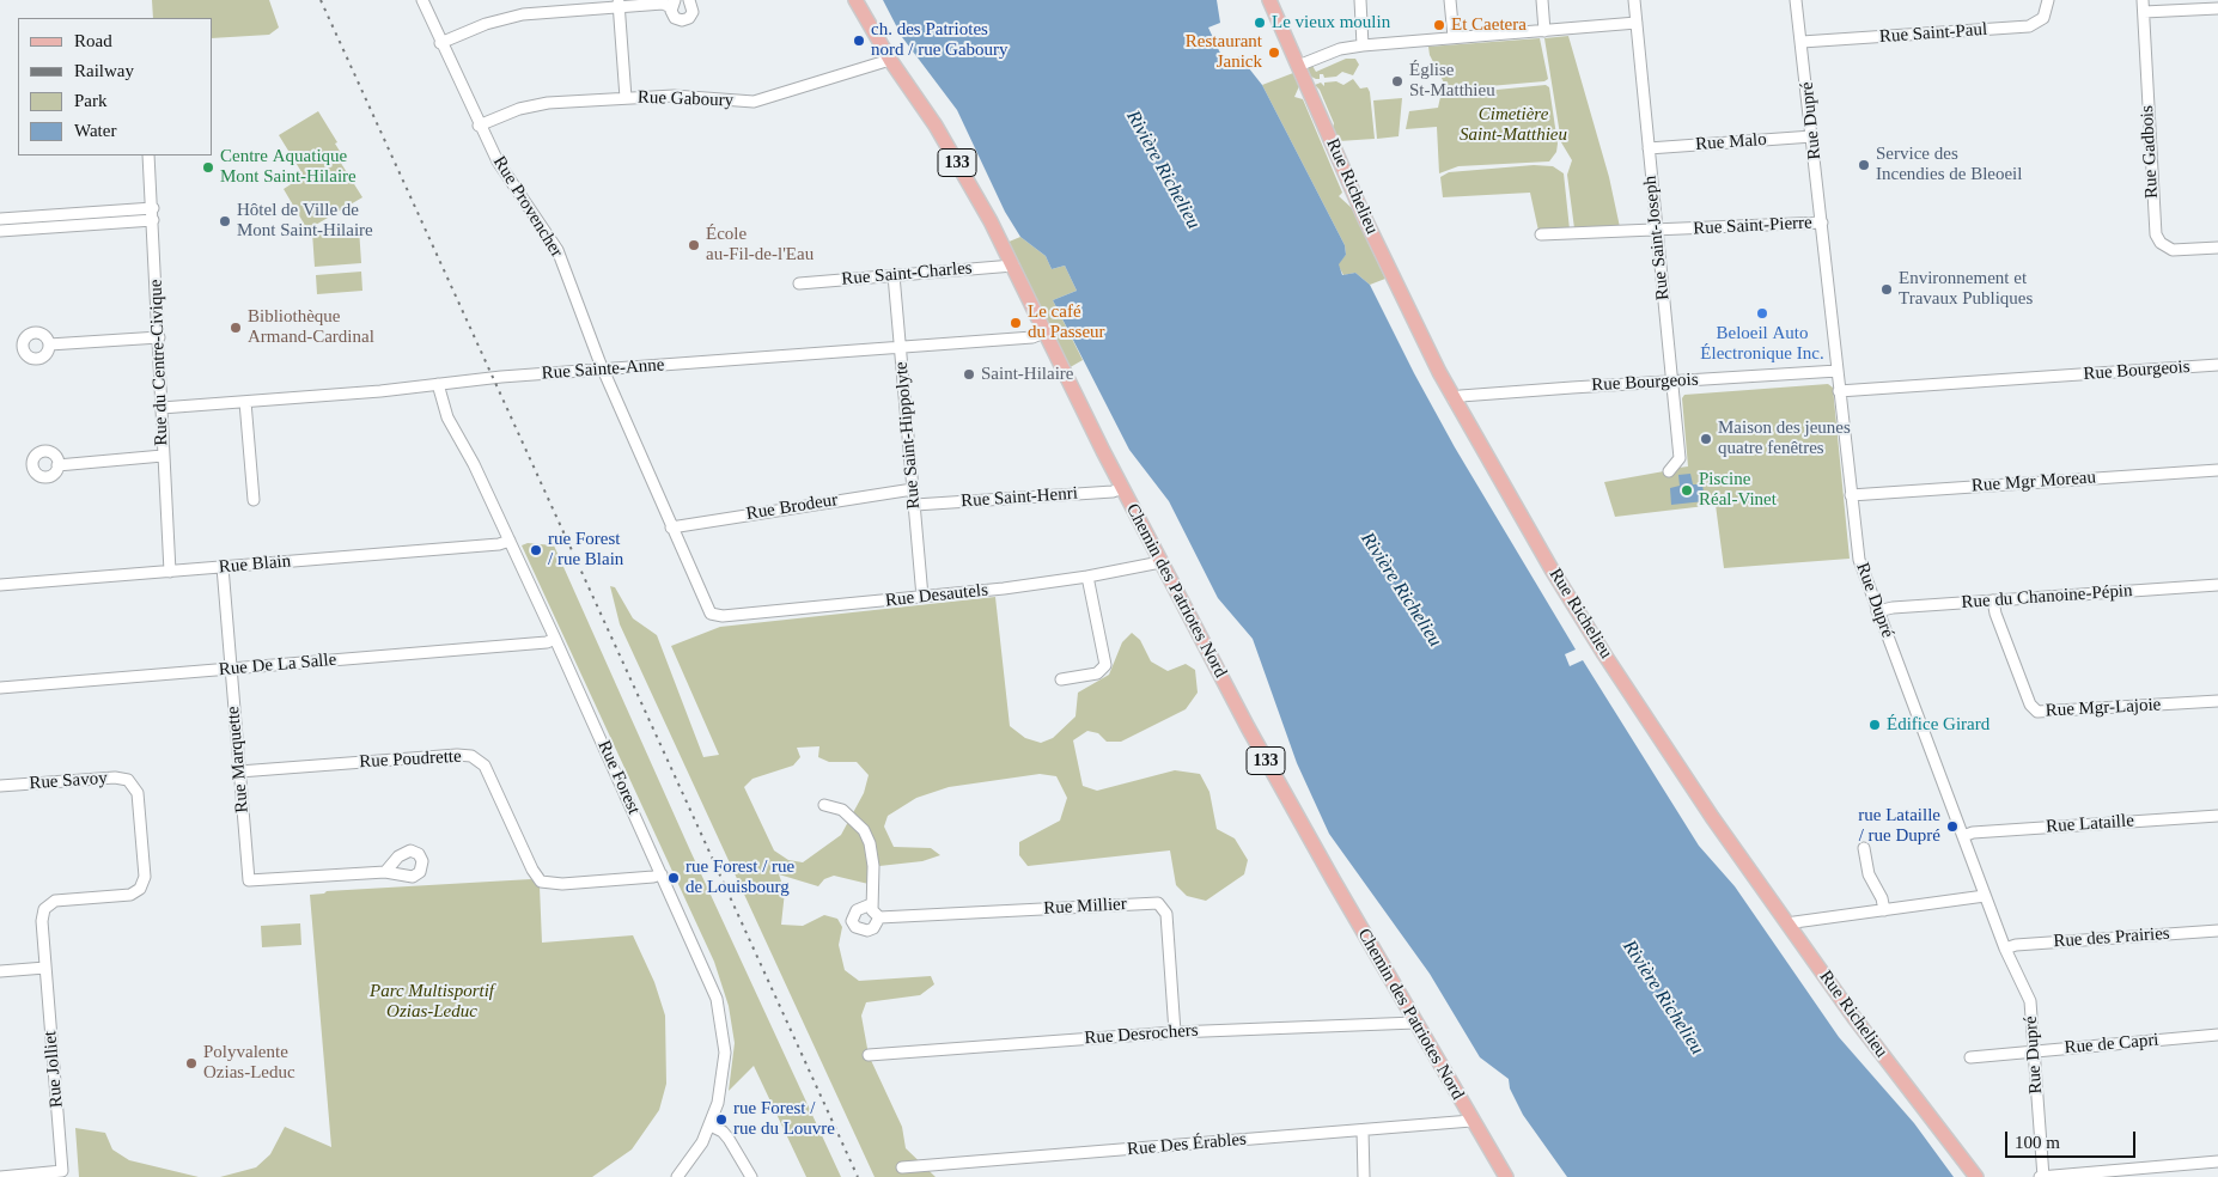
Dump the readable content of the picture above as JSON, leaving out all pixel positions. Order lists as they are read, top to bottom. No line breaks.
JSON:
{"streets":{"main road":["133","Rue Richelieu","Chemin des Patriotes Nord"],"street":["Rue Saint-Paul","Rue Gaboury","Rue Dupré","Rue Malo","Rue Gadbois","Rue Provencher","Rue Saint-Pierre","Rue Saint-Joseph","Rue Saint-Charles","Rue du Centre-Civique","Rue Sainte-Anne","Rue Bourgeois","Rue Saint-Hippolyte","Rue Mgr Moreau","Rue Saint-Henri","Rue Brodeur","Rue Blain","Rue Desautels","Rue du Chanoine-Pépin","Rue De La Salle","Rue Mgr-Lajoie","Rue Marquette","Rue Poudrette","Rue Forest","Rue Savoy","Rue Lataille","Rue Millier","Rue des Prairies","Rue Desrochers","Rue de Capri","Rue Jolliet","Rue Des Érables"]},"crossings":[["Rue Saint-Paul","Rue Dupré"],["Rue Gaboury","Rue Provencher"],["Rue Gaboury","Chemin des Patriotes Nord"],["Rue Dupré","Rue Malo"],["Rue Dupré","Rue Saint-Pierre"],["Rue Dupré","Rue Bourgeois"],["Rue Dupré","Rue Mgr Moreau"],["Rue Dupré","Rue du Chanoine-Pépin"],["Rue Dupré","Rue Lataille"],["Rue Dupré","Rue des Prairies"],["Rue Dupré","Rue de Capri"],["Rue Malo","Rue Saint-Joseph"],["Rue Richelieu","Rue Bourgeois"],["Rue Provencher","Rue Sainte-Anne"],["Rue Provencher","Rue Brodeur"],["Rue Provencher","Rue Desautels"],["Rue Saint-Pierre","Rue Saint-Joseph"],["Rue Saint-Joseph","Rue Bourgeois"],["Rue Saint-Charles","Rue Saint-Hippolyte"],["Rue Saint-Charles","Chemin des Patriotes Nord"],["Rue du Centre-Civique","Rue Sainte-Anne"],["Rue du Centre-Civique","Rue Blain"],["Rue Sainte-Anne","Rue Saint-Hippolyte"],["Rue Sainte-Anne","Chemin des Patriotes Nord"],["Rue Sainte-Anne","Rue Forest"],["Rue Saint-Hippolyte","Rue Saint-Henri"],["Rue Saint-Hippolyte","Rue Brodeur"],["Rue Saint-Hippolyte","Rue Desautels"],["Rue Saint-Henri","Chemin des Patriotes Nord"],["Rue Blain","Rue Marquette"],["Rue Blain","Rue Forest"],["Chemin des Patriotes Nord","Rue Desautels"],["Chemin des Patriotes Nord","Rue Desrochers"],["Chemin des Patriotes Nord","Rue Des Érables"],["Rue du Chanoine-Pépin","Rue Mgr-Lajoie"],["Rue De La Salle","Rue Marquette"],["Rue De La Salle","Rue Forest"],["Rue Marquette","Rue Poudrette"],["Rue Poudrette","Rue Forest"],["Rue Savoy","Rue Jolliet"],["Rue Millier","Rue Desrochers"]],"water":["Rivière Richelieu"],"parks":["Cimetière Saint-Matthieu","Parc Multisportif Ozias-Leduc"],"places":["Le vieux moulin","Et Caetera","ch. des Patriotes nord / rue Gaboury","Restaurant Janick","Église St-Matthieu","Service des Incendies de Bleoeil","Centre Aquatique Mont Saint-Hilaire","Hôtel de Ville de Mont Saint-Hilaire","École au-Fil-de-l'Eau","Environnement et Travaux Publiques","Beloeil Auto Électronique Inc.","Le café du Passeur","Bibliothèque Armand-Cardinal","Saint-Hilaire","Maison des jeunes quatre fenêtres","Piscine Réal-Vinet","rue Forest / rue Blain","Édifice Girard","rue Lataille / rue Dupré","rue Forest / rue de Louisbourg","Polyvalente Ozias-Leduc","rue Forest / rue du Louvre"],"legend":["Road","Railway","Park","Water"],"scale_bar":"100 m"}
